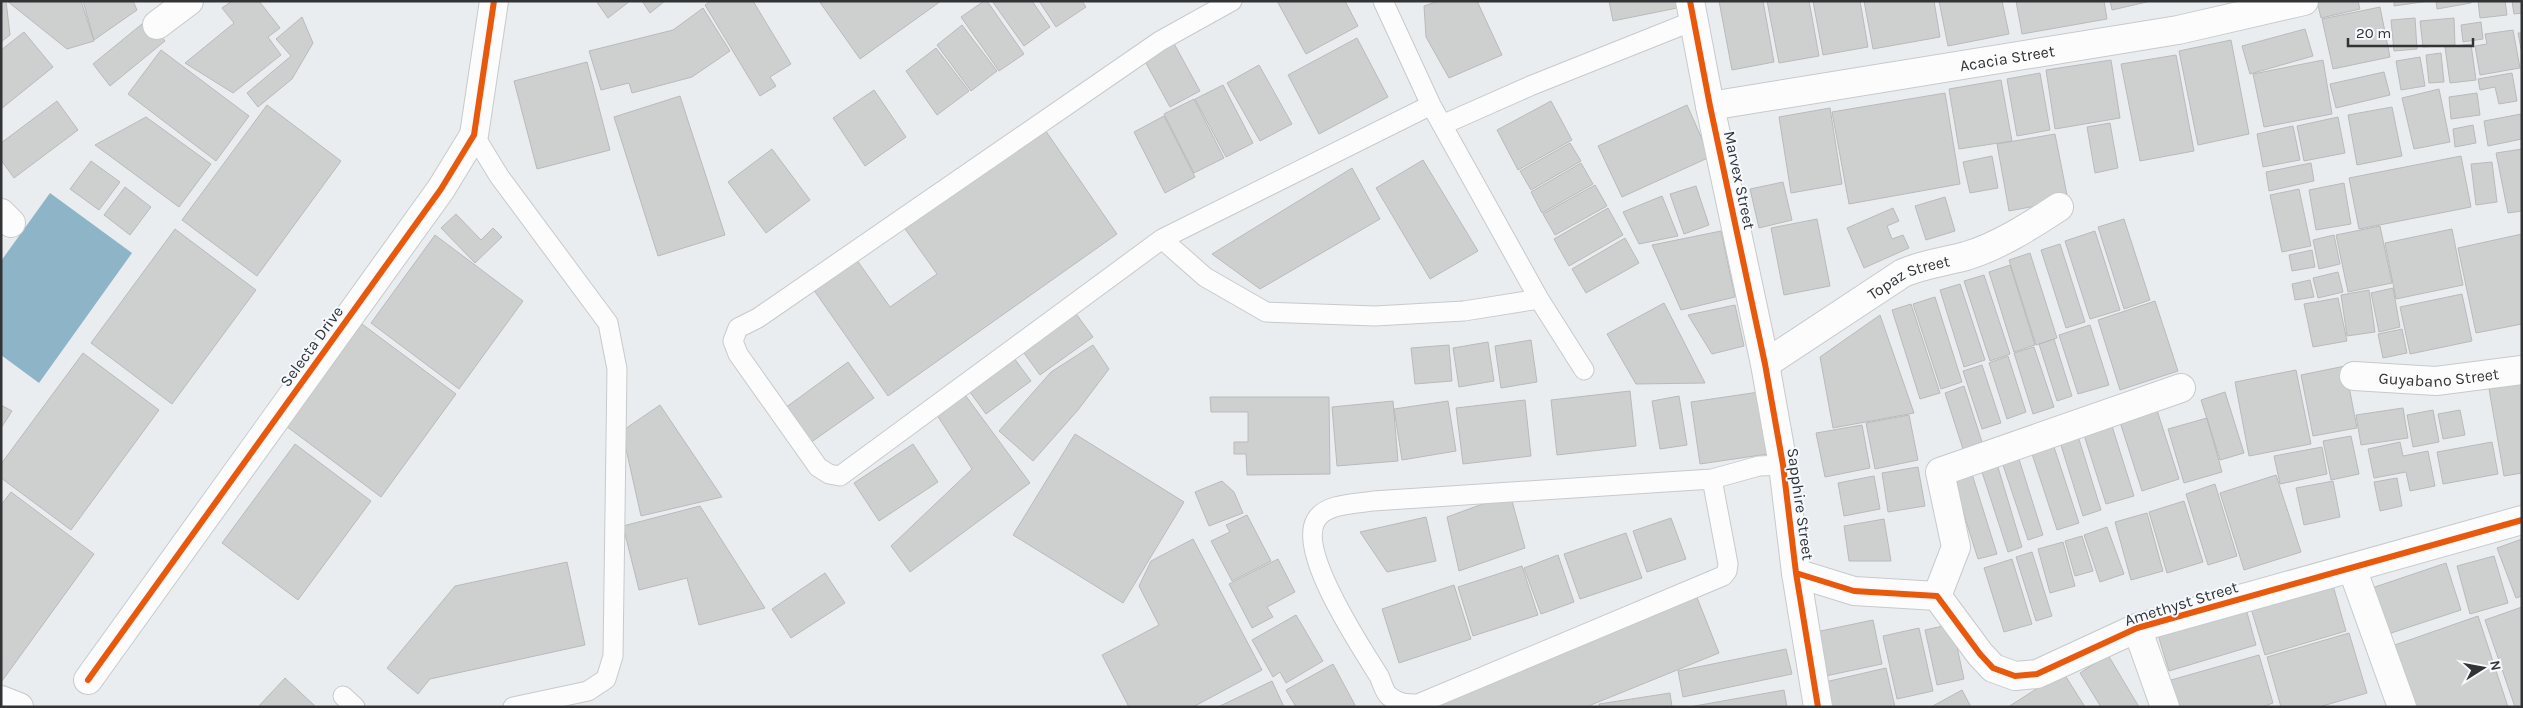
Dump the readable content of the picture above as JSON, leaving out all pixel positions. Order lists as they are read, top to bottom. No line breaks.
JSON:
{"streets":{"street":["Acacia Street","Marvex Street","Topaz Street","Selecta Drive","Guyabano Street","Sapphire Street","Amethyst Street"]},"crossings":[["Acacia Street","Marvex Street"],["Marvex Street","Topaz Street"],["Marvex Street","Sapphire Street"],["Topaz Street","Sapphire Street"]],"scale_bar":"20 m","north":"right"}
